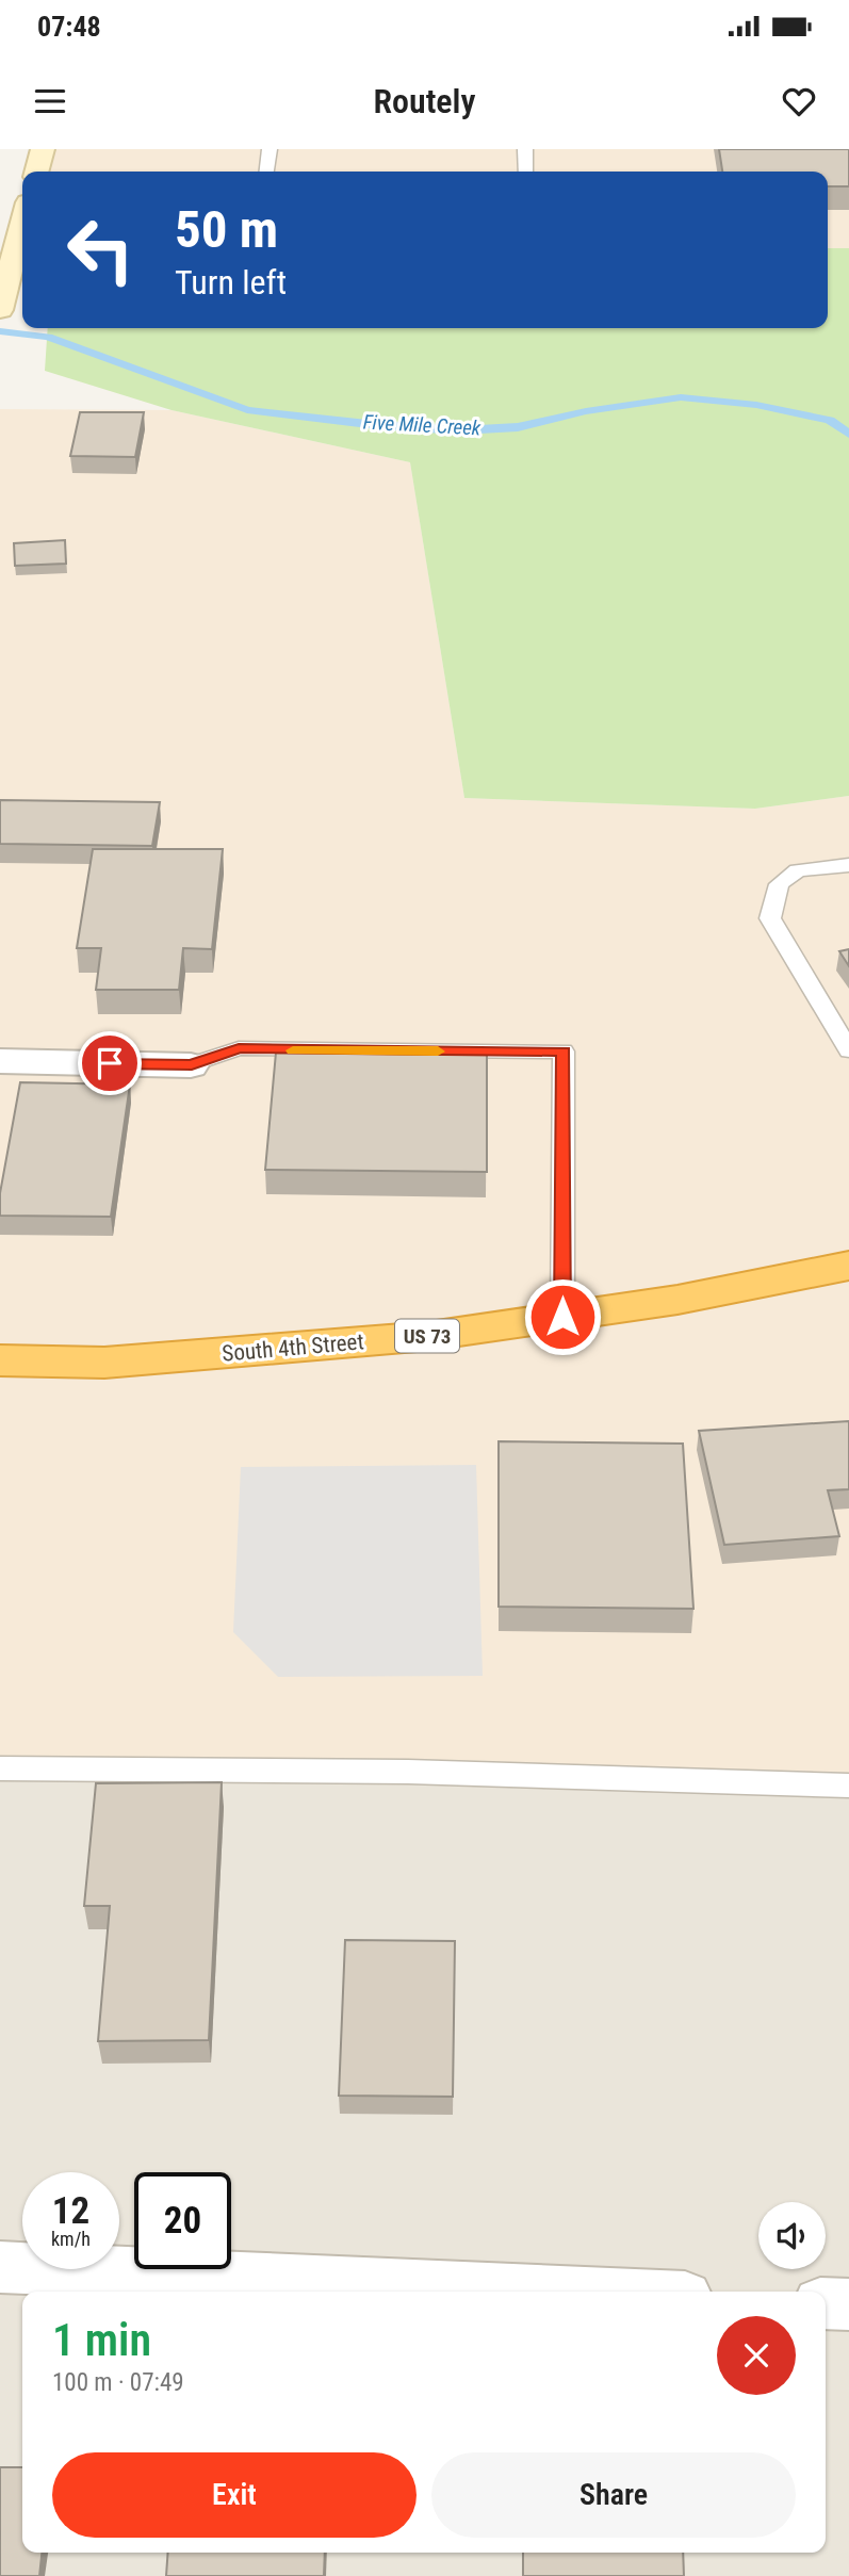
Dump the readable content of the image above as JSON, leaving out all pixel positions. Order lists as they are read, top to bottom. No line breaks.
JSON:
{"streets":{"highway":["US 73","South 4th Street"]},"water":["Five Mile Creek"],"page":{"status":"07:48","header":"Routely","turn":["50 m","Turn left"],"speed":"12 km/h","limit":"20","heading":["1 min","100 m · 07:49"],"buttons":["Exit","Share"]}}
